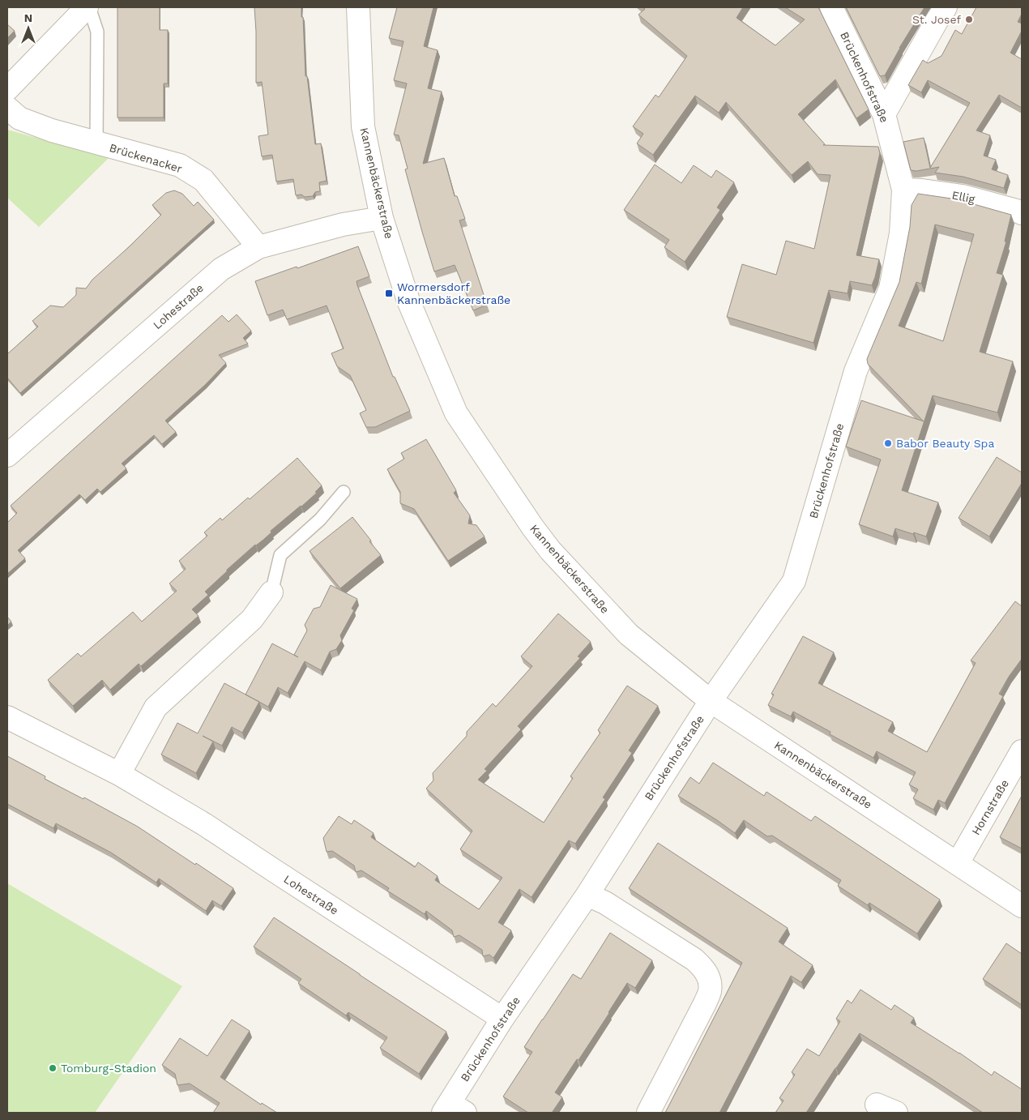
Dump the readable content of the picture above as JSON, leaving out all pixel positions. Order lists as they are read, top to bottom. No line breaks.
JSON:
{"streets":{"street":["Brückenhofstraße","Brückenacker","Kannenbäckerstraße","Ellig","Lohestraße","Hornstraße"]},"crossings":[["Brückenhofstraße","Kannenbäckerstraße"],["Brückenhofstraße","Ellig"],["Brückenhofstraße","Lohestraße"],["Brückenacker","Lohestraße"],["Kannenbäckerstraße","Lohestraße"],["Kannenbäckerstraße","Hornstraße"]],"places":{"other":["St. Josef","Babor Beauty Spa","Tomburg-Stadion"],"transit":["Wormersdorf Kannenbäckerstraße"]},"north":"top"}
